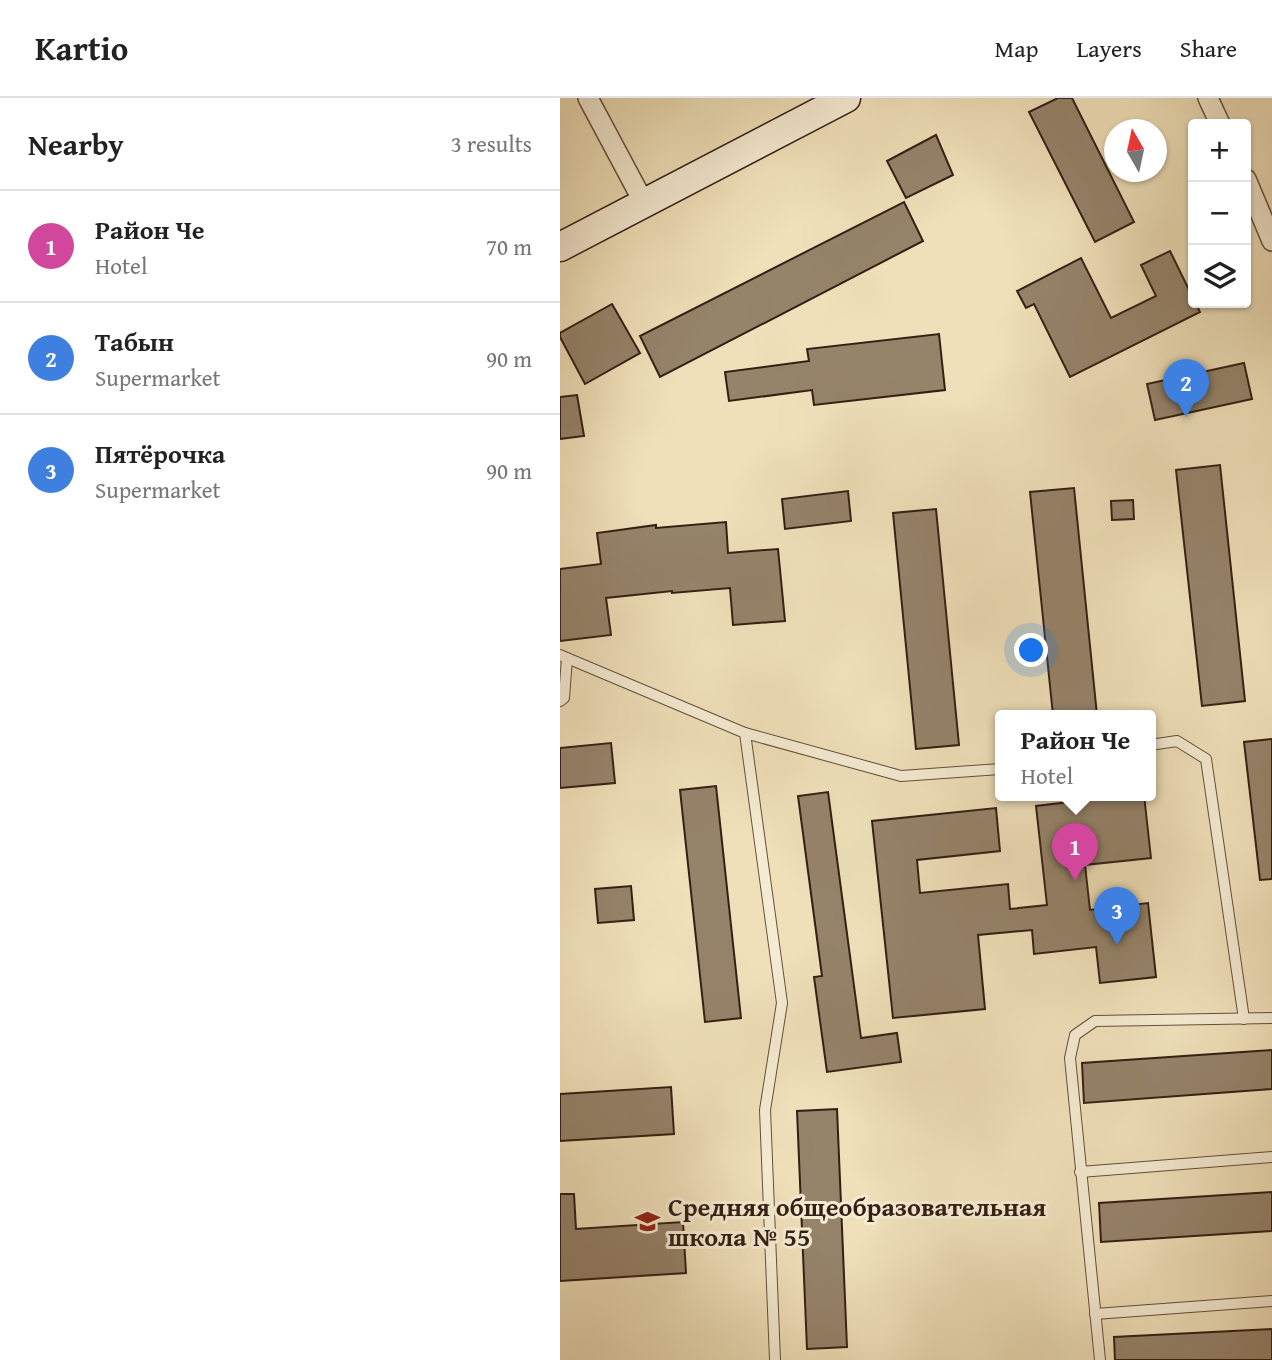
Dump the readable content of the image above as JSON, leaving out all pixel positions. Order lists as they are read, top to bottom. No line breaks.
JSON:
{"places":{"school or university":["Средняя общеобразовательная школа № 55"]},"north":"top","page":{"header":"Kartio","nav":["Map","Layers","Share"],"heading":["Nearby","3 results"],"map_buttons":["+","−"],"list":[{"mark":"1","name":"Район Че","note":"Hotel","value":"70 m"},{"mark":"2","name":"Табын","note":"Supermarket","value":"90 m"},{"mark":"3","name":"Пятёрочка","note":"Supermarket","value":"90 m"}],"pins":["2","1","3"],"popup":["Район Че","Hotel"]}}
